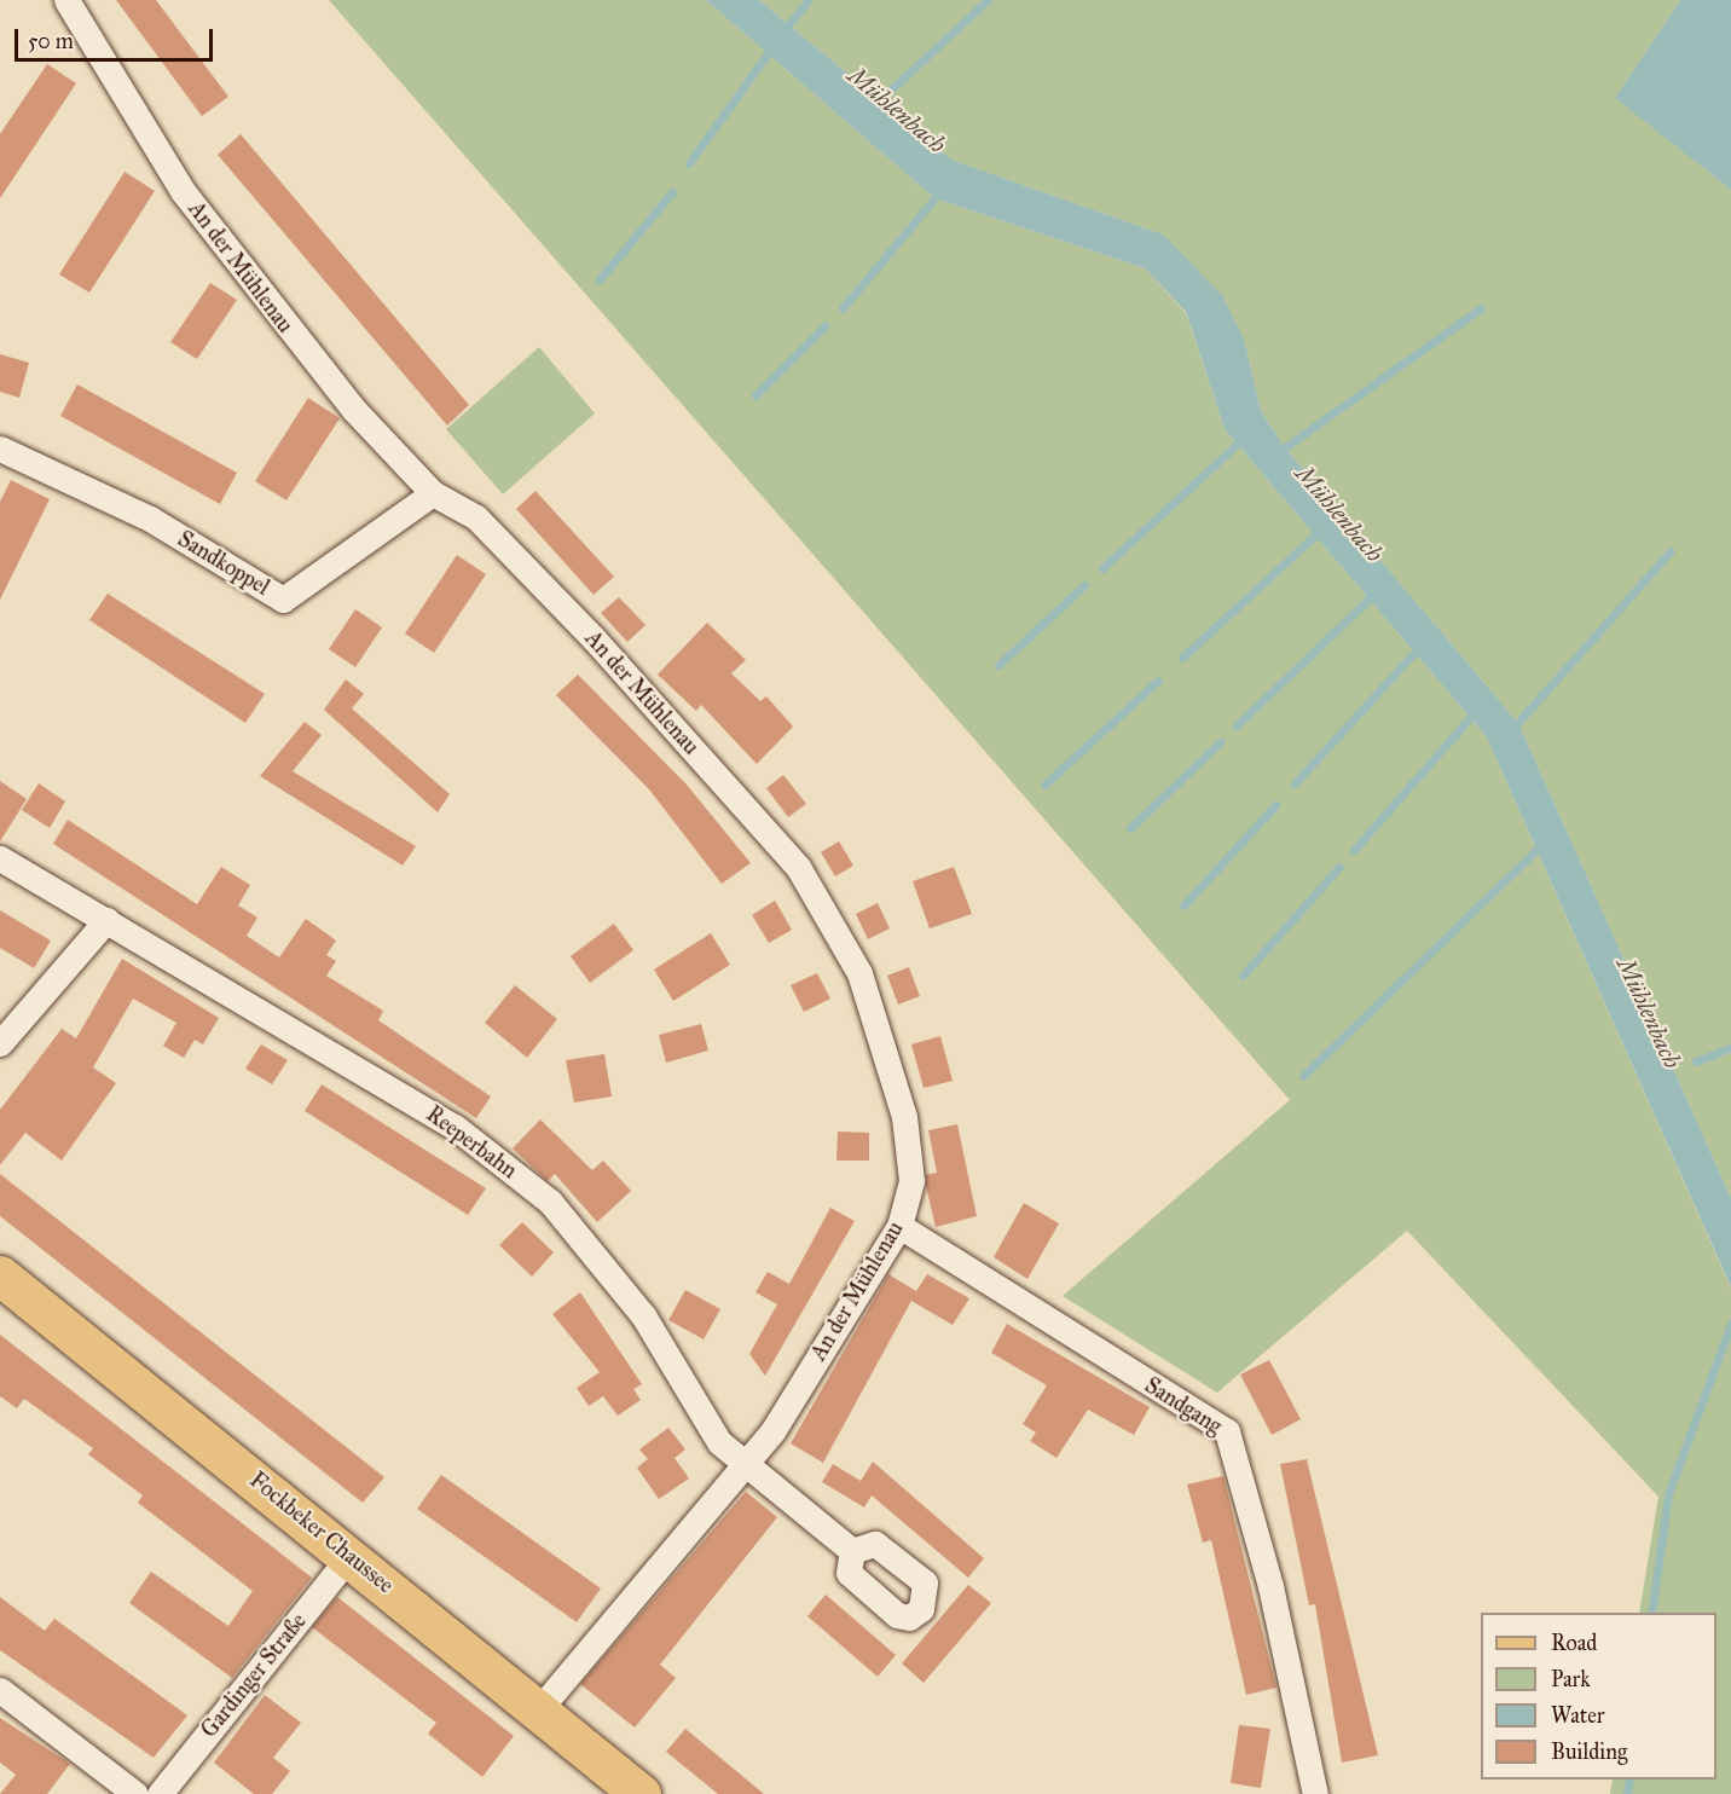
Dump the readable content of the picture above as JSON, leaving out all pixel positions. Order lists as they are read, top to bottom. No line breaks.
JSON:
{"streets":{"main road":["Fockbeker Chaussee"],"street":["An der Mühlenau","Sandkoppel","Reeperbahn","Sandgang","Gardinger Straße"]},"crossings":[["An der Mühlenau","Sandkoppel"],["An der Mühlenau","Reeperbahn"],["An der Mühlenau","Sandgang"],["An der Mühlenau","Fockbeker Chaussee"],["Fockbeker Chaussee","Gardinger Straße"]],"water":["Mühlenbach"],"legend":["Road","Park","Water","Building"],"scale_bar":"50 m"}
